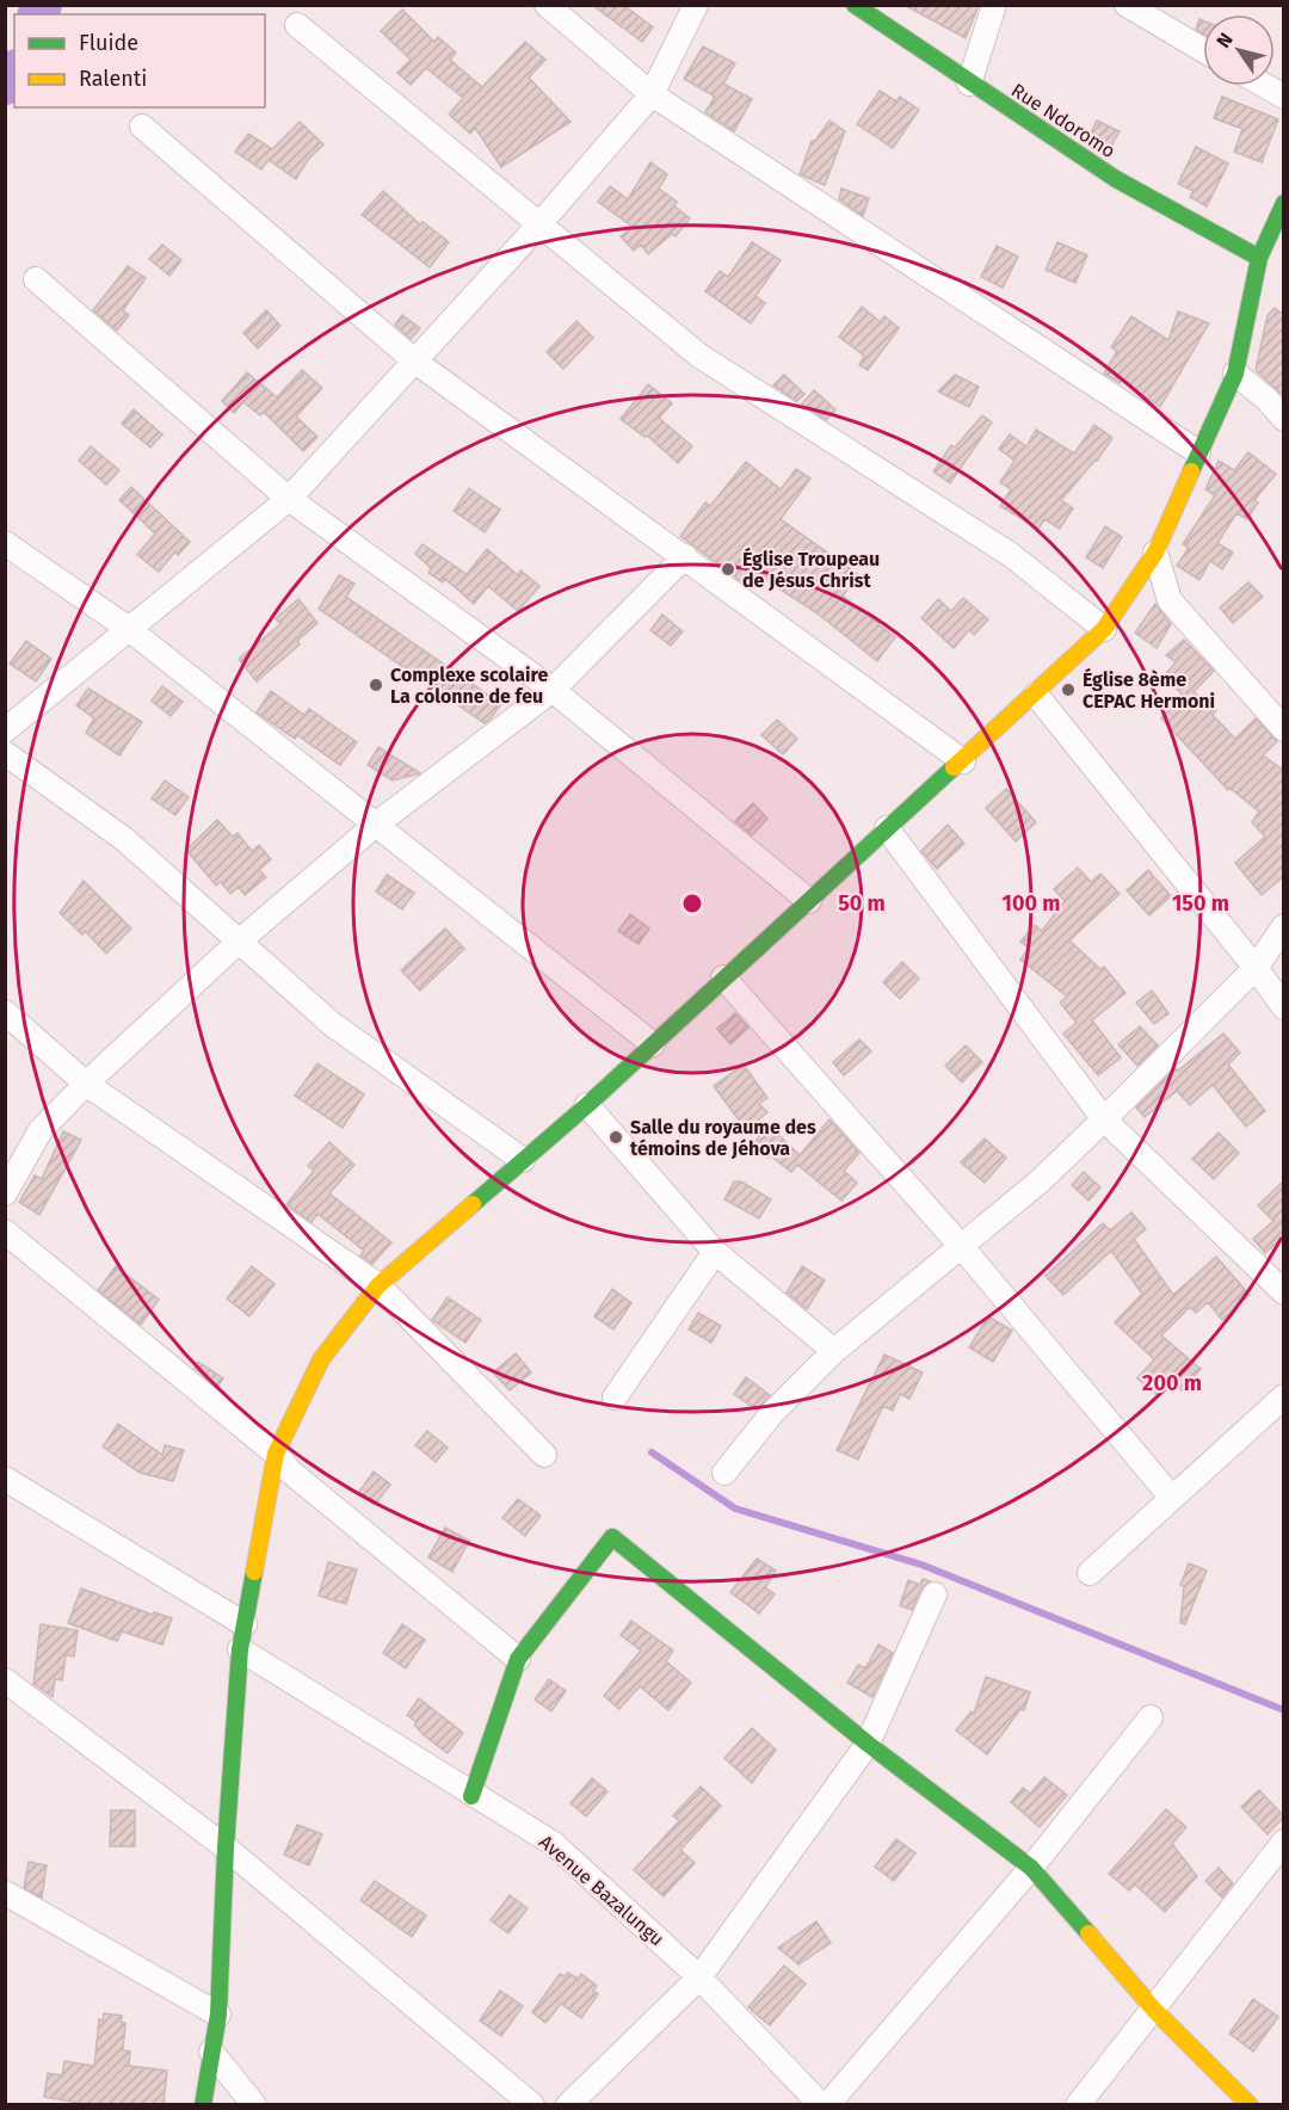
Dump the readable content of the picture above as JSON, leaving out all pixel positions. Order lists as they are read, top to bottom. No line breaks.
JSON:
{"streets":{"street":["Rue Ndoromo","Avenue Bazalungu"]},"places":["Église Troupeau de Jésus Christ","Complexe scolaire La colonne de feu","Église 8ème CEPAC Hermoni","Salle du royaume des témoins de Jéhova"],"legend":["Fluide","Ralenti"],"north":"top left","rings":["50 m","100 m","150 m","200 m"]}
